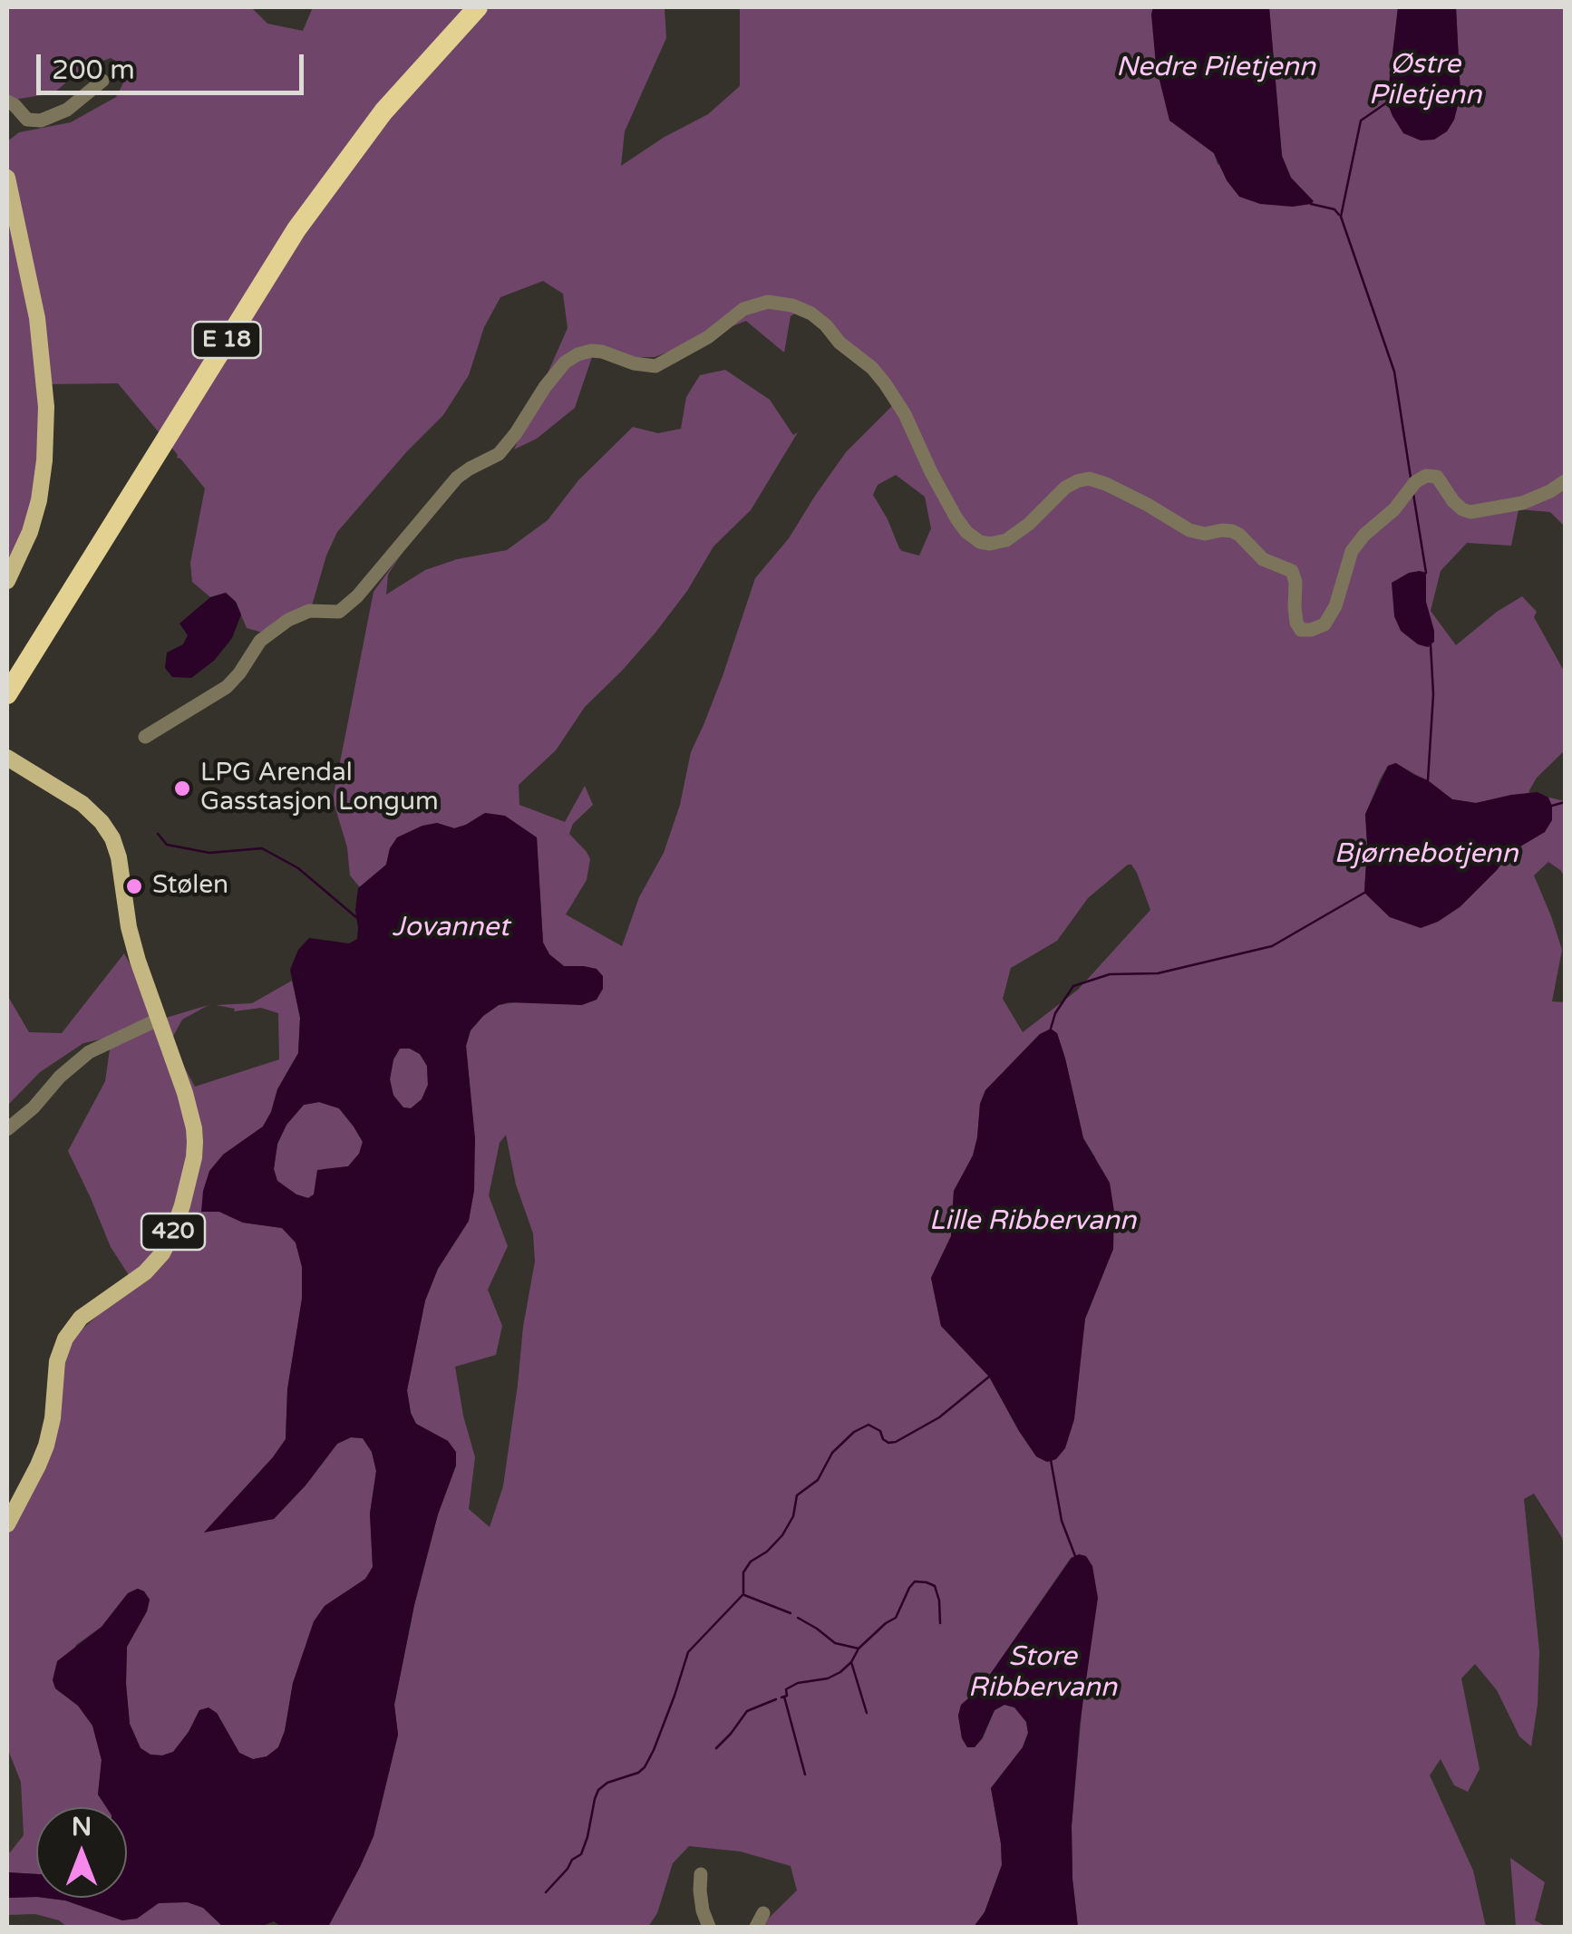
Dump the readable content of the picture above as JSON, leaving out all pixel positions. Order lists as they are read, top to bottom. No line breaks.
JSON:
{"streets":{"highway":["E 18"],"main road":["420"]},"water":["Østre Piletjenn","Nedre Piletjenn","Bjørnebotjenn","Jovannet","Lille Ribbervann","Store Ribbervann"],"places":["LPG Arendal Gasstasjon Longum","Stølen"],"scale_bar":"200 m","north":"top"}
